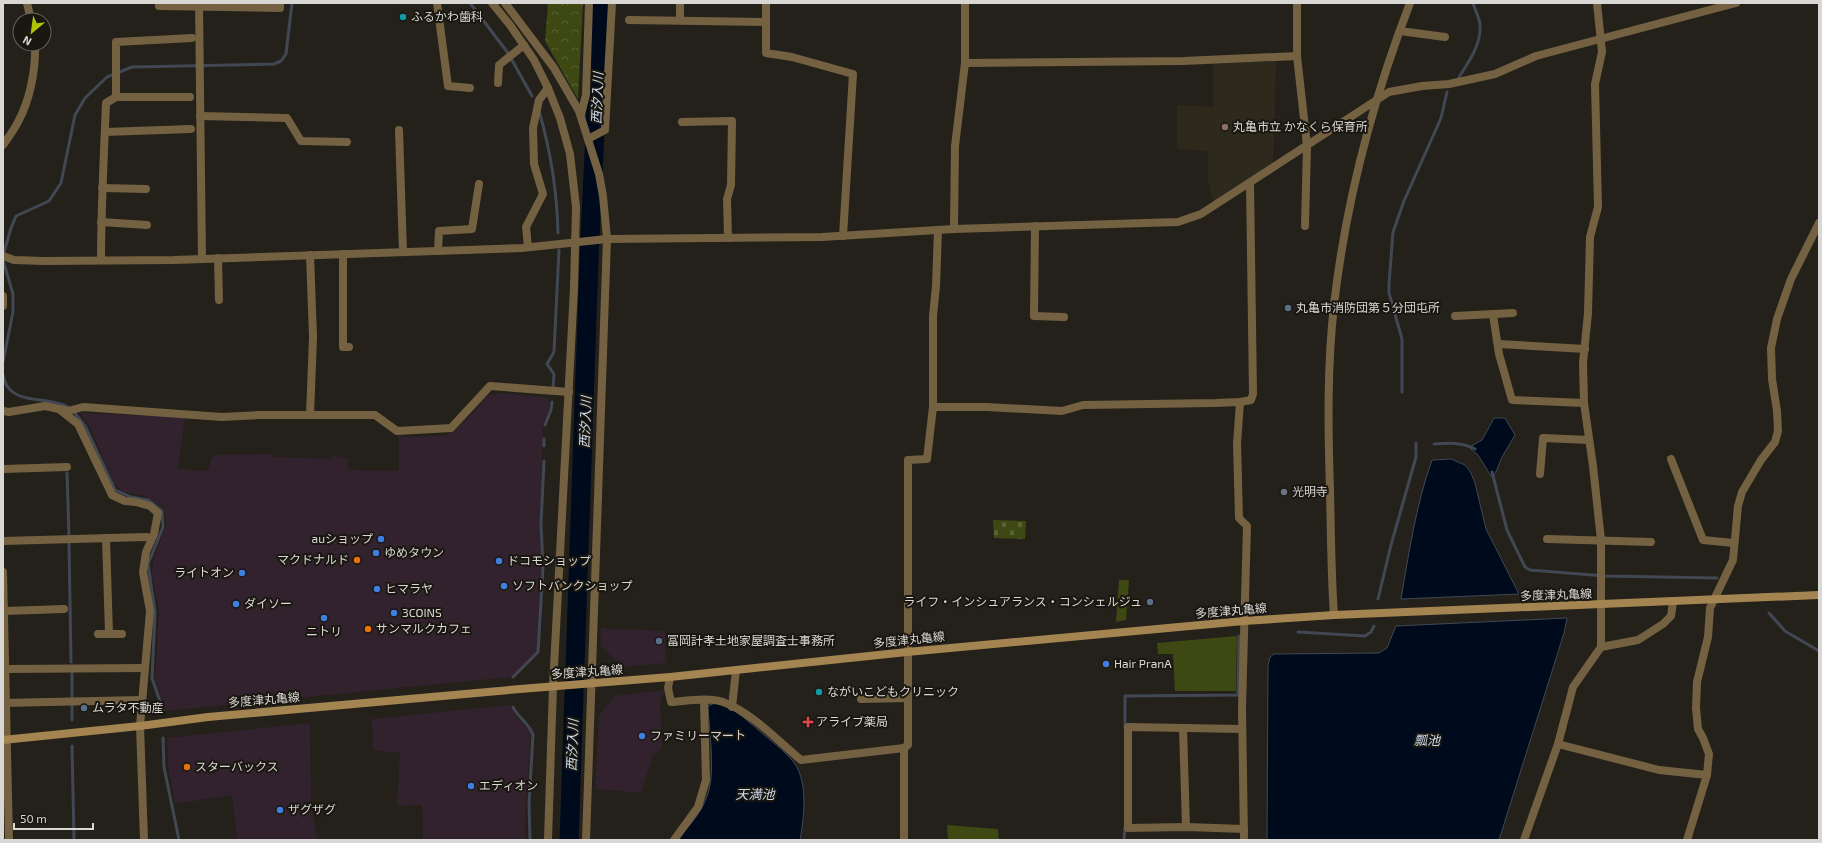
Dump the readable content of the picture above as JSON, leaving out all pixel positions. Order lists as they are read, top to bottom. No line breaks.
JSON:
{"streets":{"main road":["多度津丸亀線"]},"water":["西汐入川","瓢池","天満池"],"places":{"other":["ふるかわ歯科","丸亀市立 かなくら保育所","丸亀市消防団第５分団屯所","光明寺","auショップ","ゆめタウン","マクドナルド","ドコモショップ","ライトオン","ソフトバンクショップ","ヒマラヤ","ライフ・インシュアランス・コンシェルジュ","ダイソー","3COINS","ニトリ","サンマルクカフェ","冨岡計孝土地家屋調査士事務所","Hair PranA","ながいこどもクリニック","ムラタ不動産","ファミリーマート","スターバックス","エディオン","ザグザグ"],"health":["アライブ薬局"]},"scale_bar":"50 m","north":"bottom left"}
